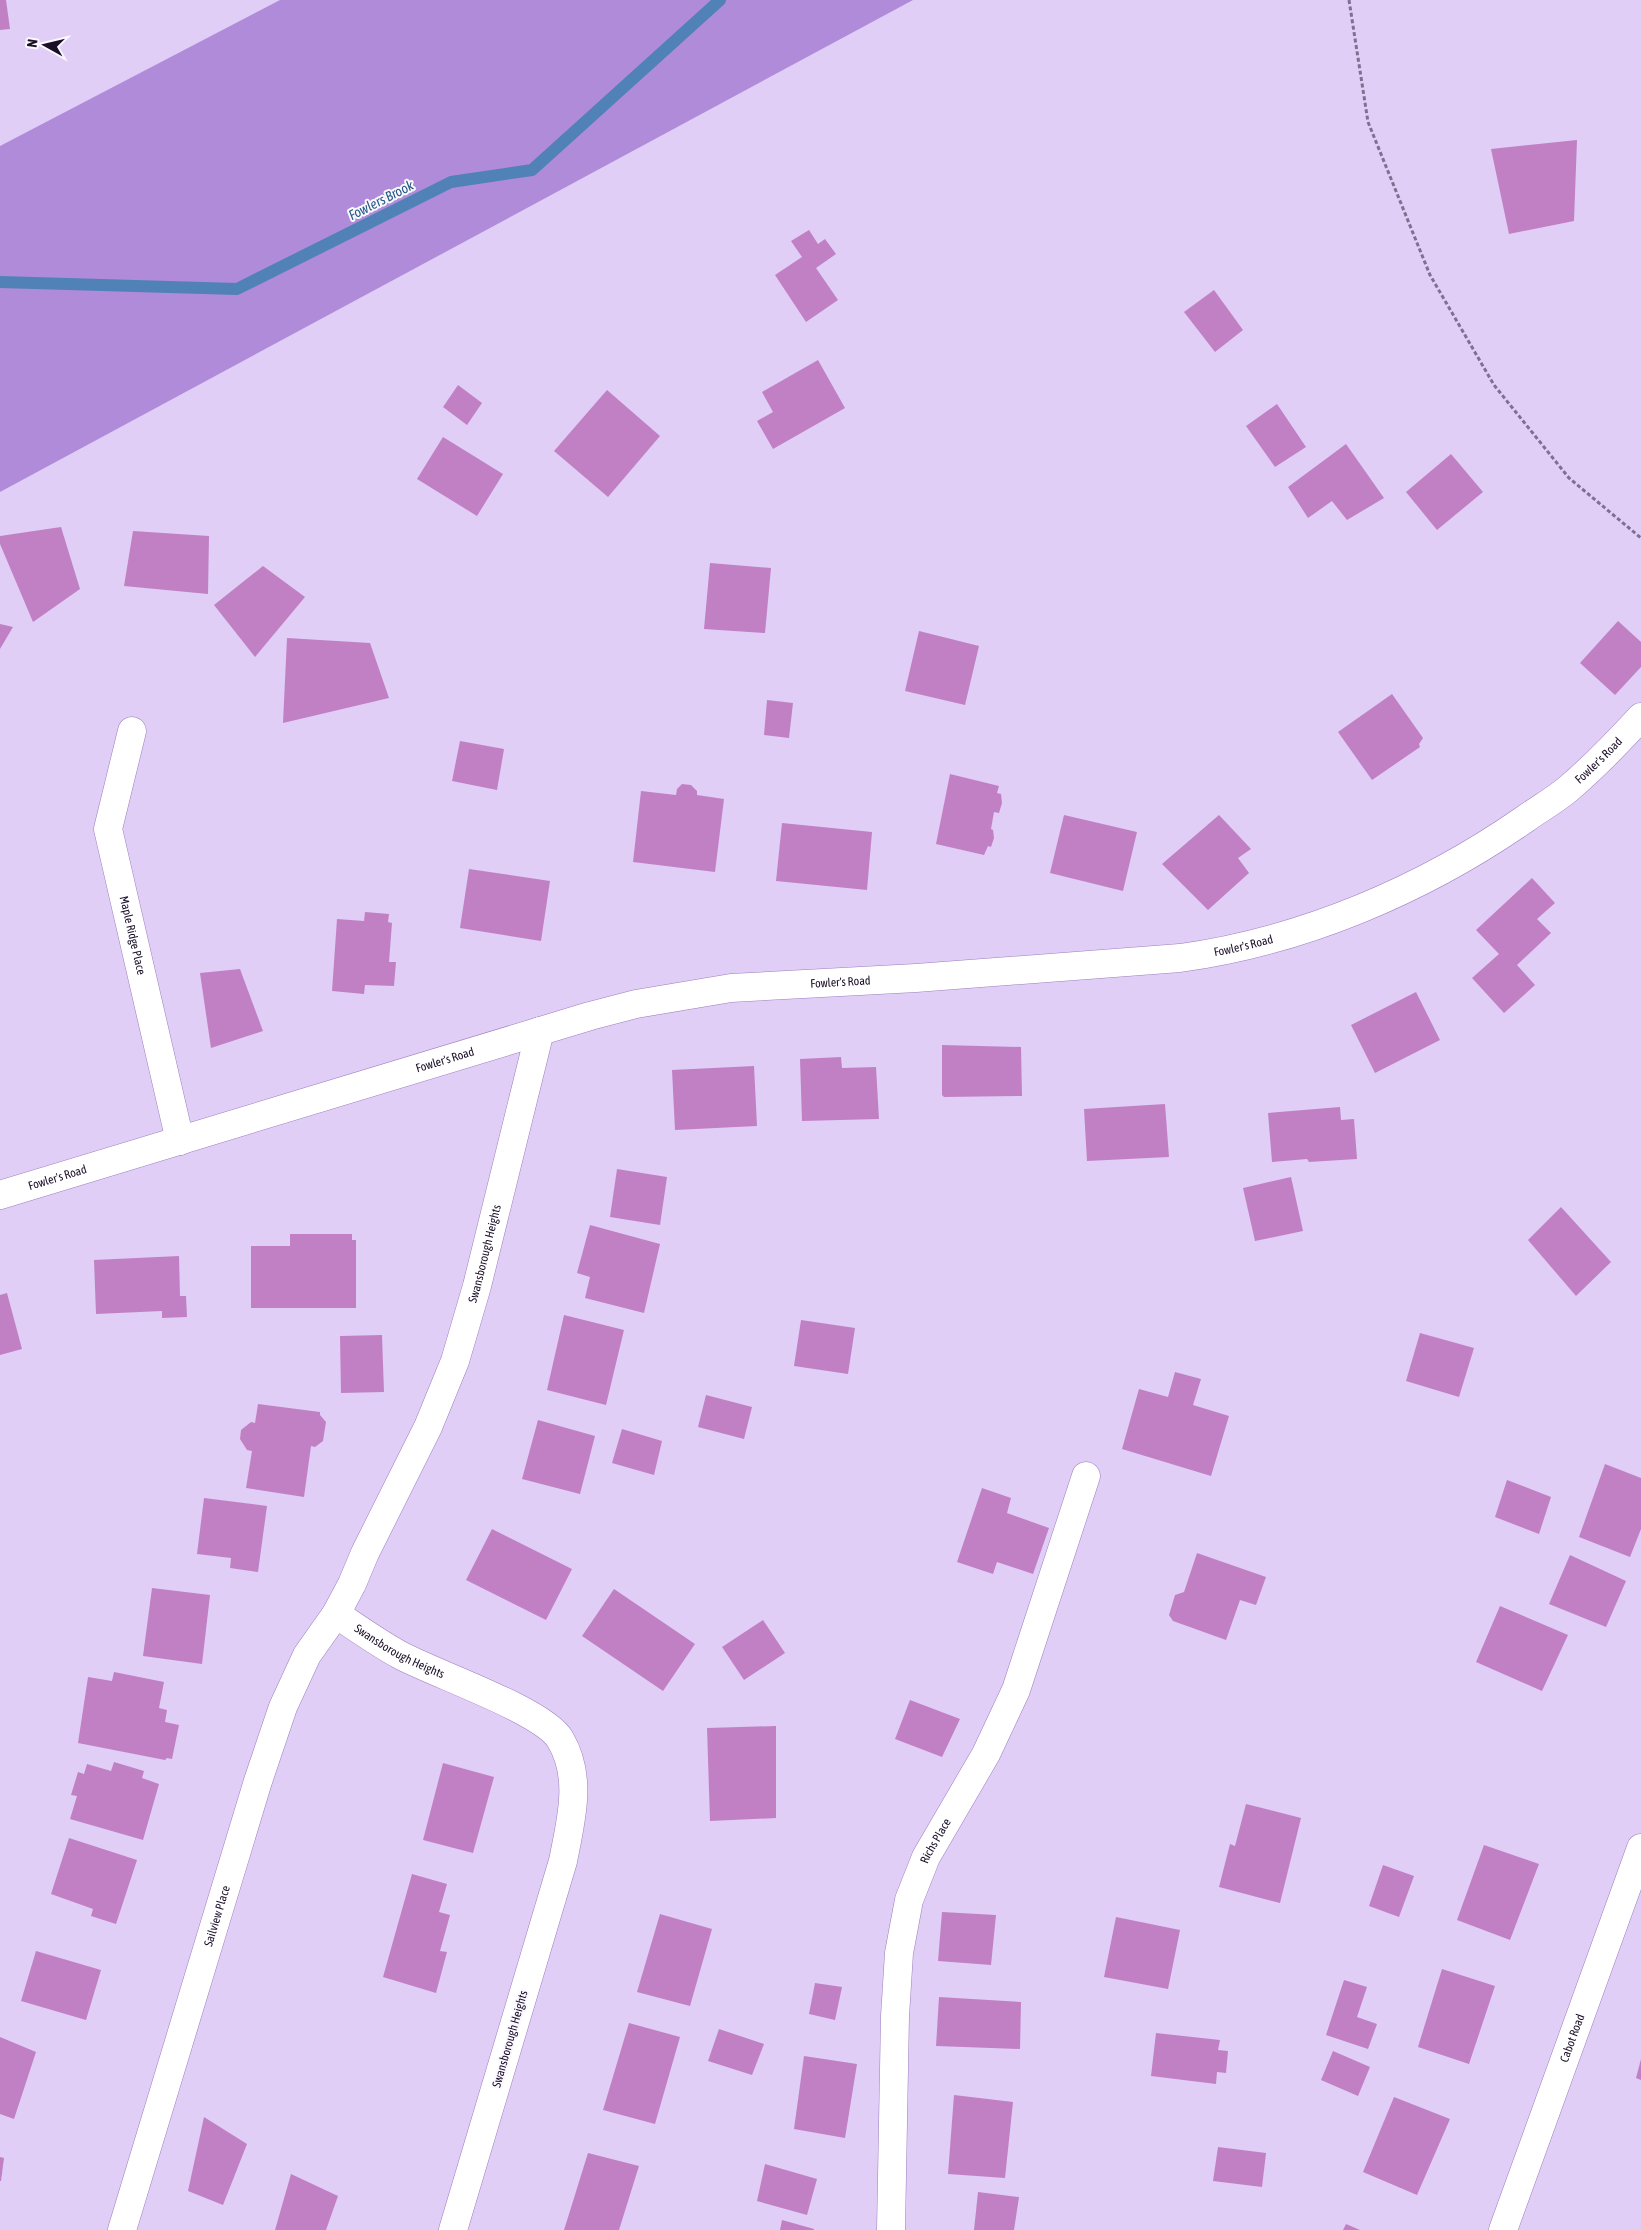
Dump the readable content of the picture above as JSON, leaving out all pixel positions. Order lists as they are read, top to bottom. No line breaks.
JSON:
{"streets":{"street":["Fowler's Road","Maple Ridge Place","Swansborough Heights","Richs Place","Sailview Place","Cabot Road"]},"crossings":[["Fowler's Road","Maple Ridge Place"],["Fowler's Road","Swansborough Heights"],["Swansborough Heights","Sailview Place"]],"water":["Fowlers Brook"],"north":"left"}
